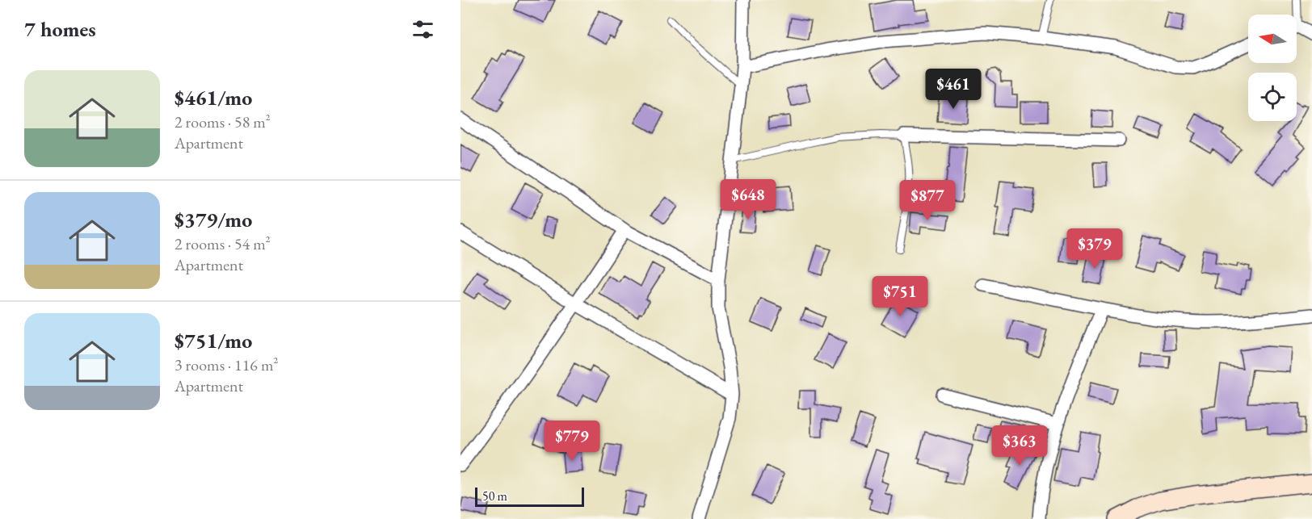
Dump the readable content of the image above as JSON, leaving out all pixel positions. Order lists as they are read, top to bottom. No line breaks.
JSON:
{"scale_bar":"50 m","north":"left","page":{"heading":"7 homes","list":[{"name":"$461/mo","note":"2 rooms · 58 m² · Apartment"},{"name":"$379/mo","note":"2 rooms · 54 m² · Apartment"},{"name":"$751/mo","note":"3 rooms · 116 m² · Apartment"}],"price":["$461","$648","$877","$379","$751","$779","$363"],"scale":"50 m"}}
